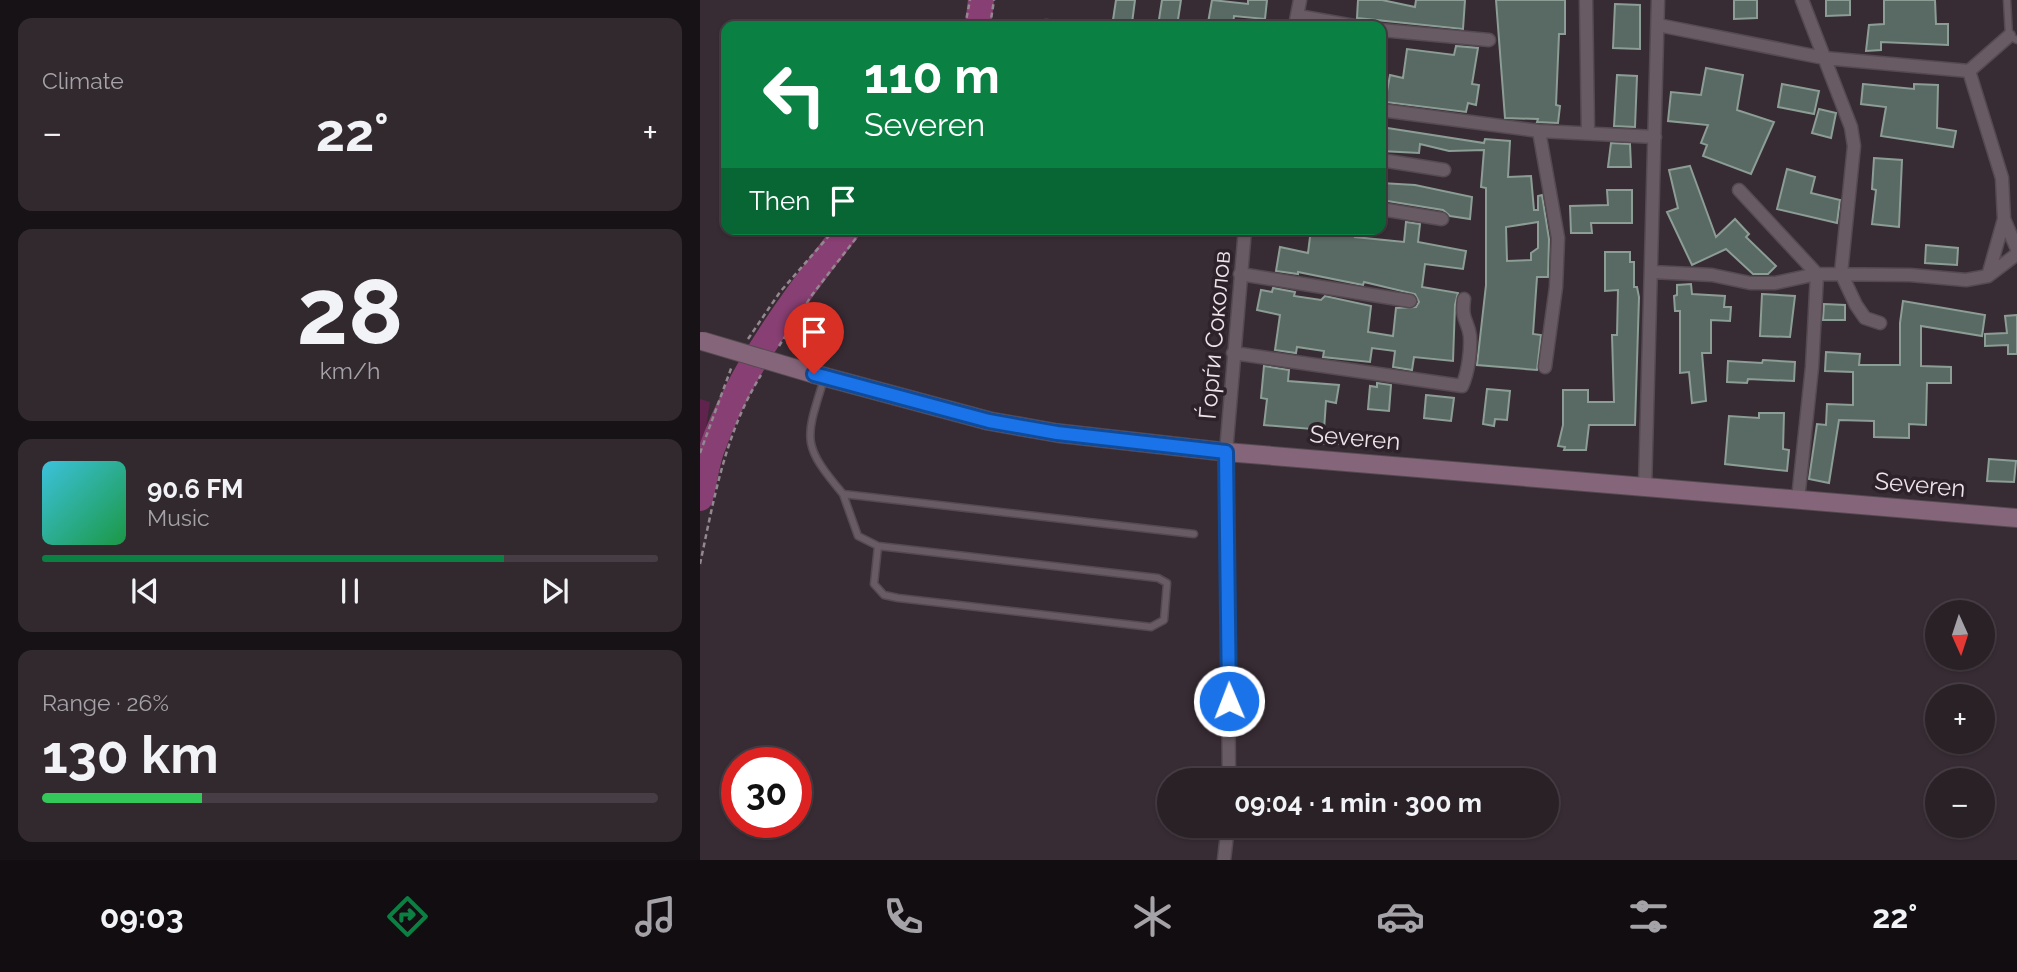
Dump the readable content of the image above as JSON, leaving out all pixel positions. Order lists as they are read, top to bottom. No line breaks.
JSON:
{"streets":{"main road":["Severen"],"street":["Ѓорѓи Соколов"]},"crossings":[["Ѓорѓи Соколов","Severen"]],"north":"bottom","page":{"tile":["Climate",["28","km/h"],["Range · 26%","130 km"]],"turn":["110 m","Severen"],"heat":["−","22°","+"],"then":"Then","song":["90.6 FM","Music"],"map_buttons":["+","−"],"limit":"30","trip":"09:04 · 1 min · 300 m","tabs":["09:03","22°"]}}
